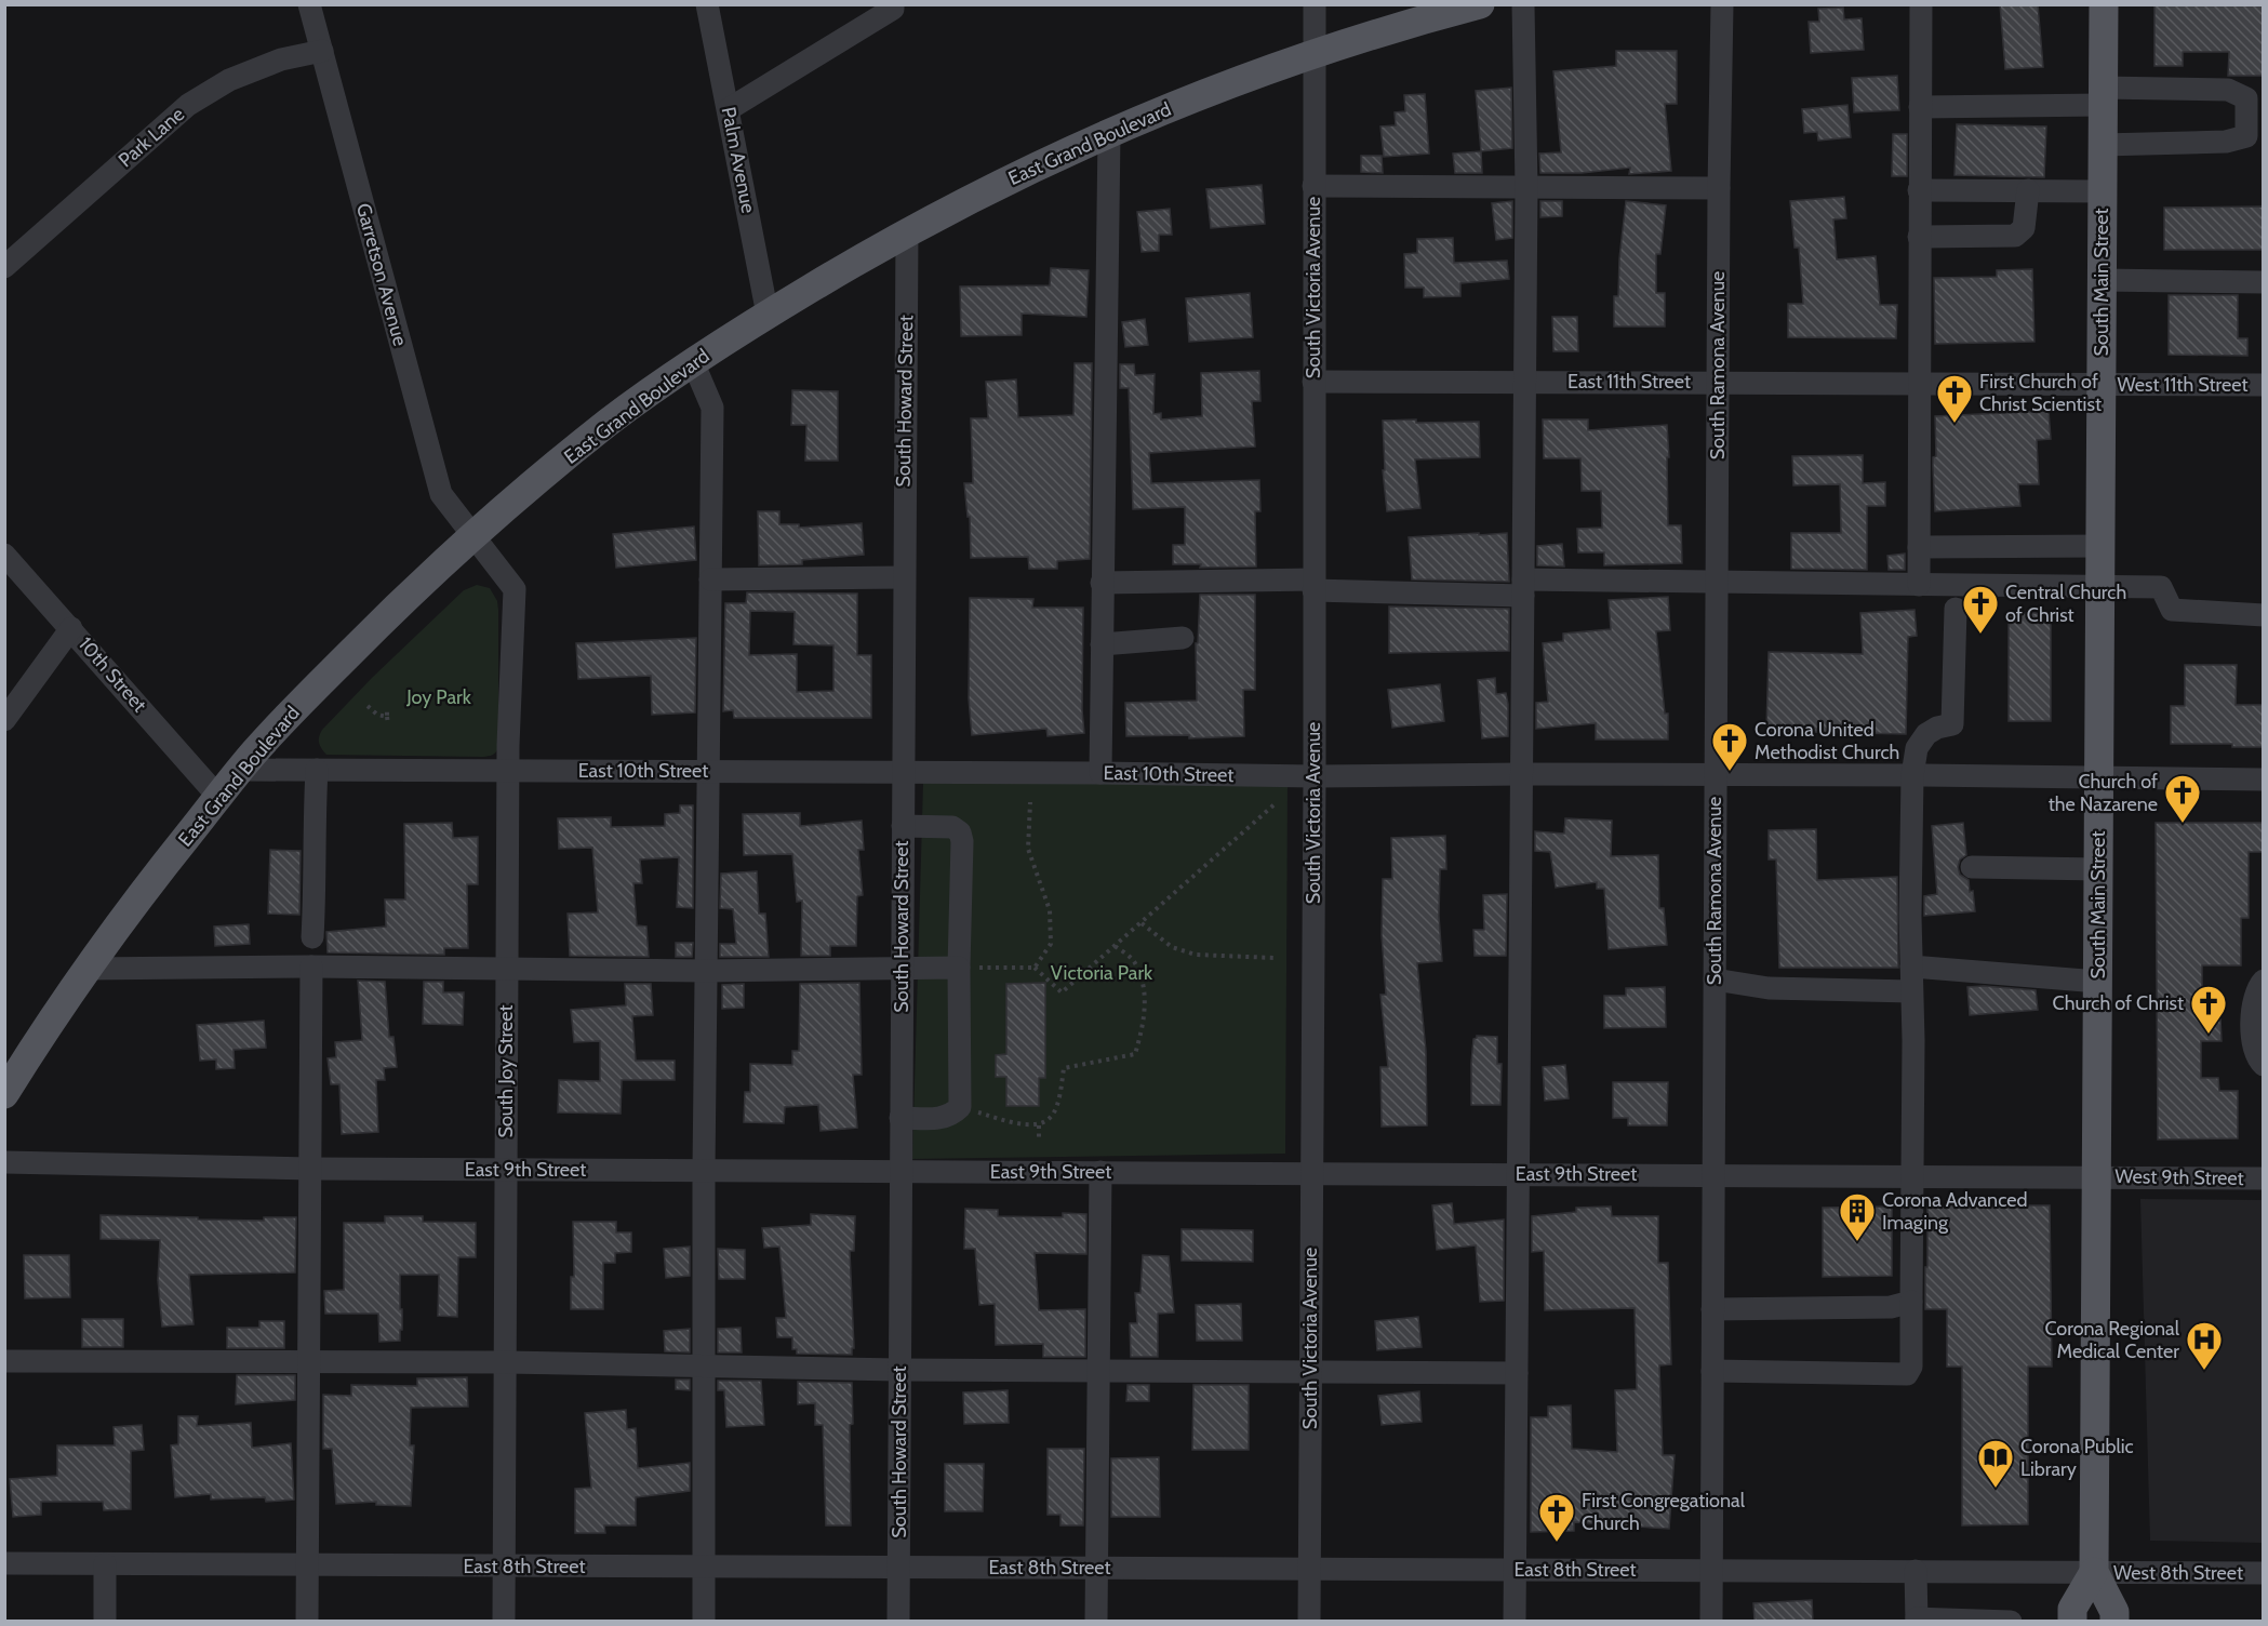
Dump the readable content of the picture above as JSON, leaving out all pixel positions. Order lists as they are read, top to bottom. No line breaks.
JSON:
{"streets":{"main road":["East Grand Boulevard","South Main Street"],"street":["Park Lane","Palm Avenue","Garretson Avenue","South Victoria Avenue","South Ramona Avenue","East 11th Street","West 11th Street","South Howard Street","10th Street","East 10th Street","South Joy Street","East 9th Street","West 9th Street","East 8th Street","West 8th Street"]},"crossings":[["Park Lane","Garretson Avenue"],["East Grand Boulevard","Palm Avenue"],["East Grand Boulevard","Garretson Avenue"],["East Grand Boulevard","South Victoria Avenue"],["East Grand Boulevard","South Howard Street"],["East Grand Boulevard","10th Street"],["East Grand Boulevard","East 10th Street"],["East Grand Boulevard","South Joy Street"],["Garretson Avenue","South Joy Street"],["South Main Street","East 11th Street"],["South Main Street","West 11th Street"],["South Main Street","East 10th Street"],["South Main Street","East 9th Street"],["South Main Street","West 9th Street"],["South Main Street","East 8th Street"],["South Main Street","West 8th Street"],["South Victoria Avenue","East 11th Street"],["South Victoria Avenue","East 10th Street"],["South Victoria Avenue","East 9th Street"],["South Victoria Avenue","East 8th Street"],["South Ramona Avenue","East 11th Street"],["South Ramona Avenue","East 10th Street"],["South Ramona Avenue","East 9th Street"],["South Ramona Avenue","East 8th Street"],["East 11th Street","West 11th Street"],["South Howard Street","East 10th Street"],["South Howard Street","East 9th Street"],["South Howard Street","East 8th Street"],["East 10th Street","South Joy Street"],["South Joy Street","East 9th Street"],["South Joy Street","East 8th Street"],["East 9th Street","West 9th Street"],["East 8th Street","West 8th Street"]],"parks":["Joy Park","Victoria Park"],"places":{"church":["First Church of Christ Scientist","Central Church of Christ","Corona United Methodist Church","Church of the Nazarene","Church of Christ","First Congregational Church"],"building":["Corona Advanced Imaging"],"hospital":["Corona Regional Medical Center"],"library":["Corona Public Library"]}}
